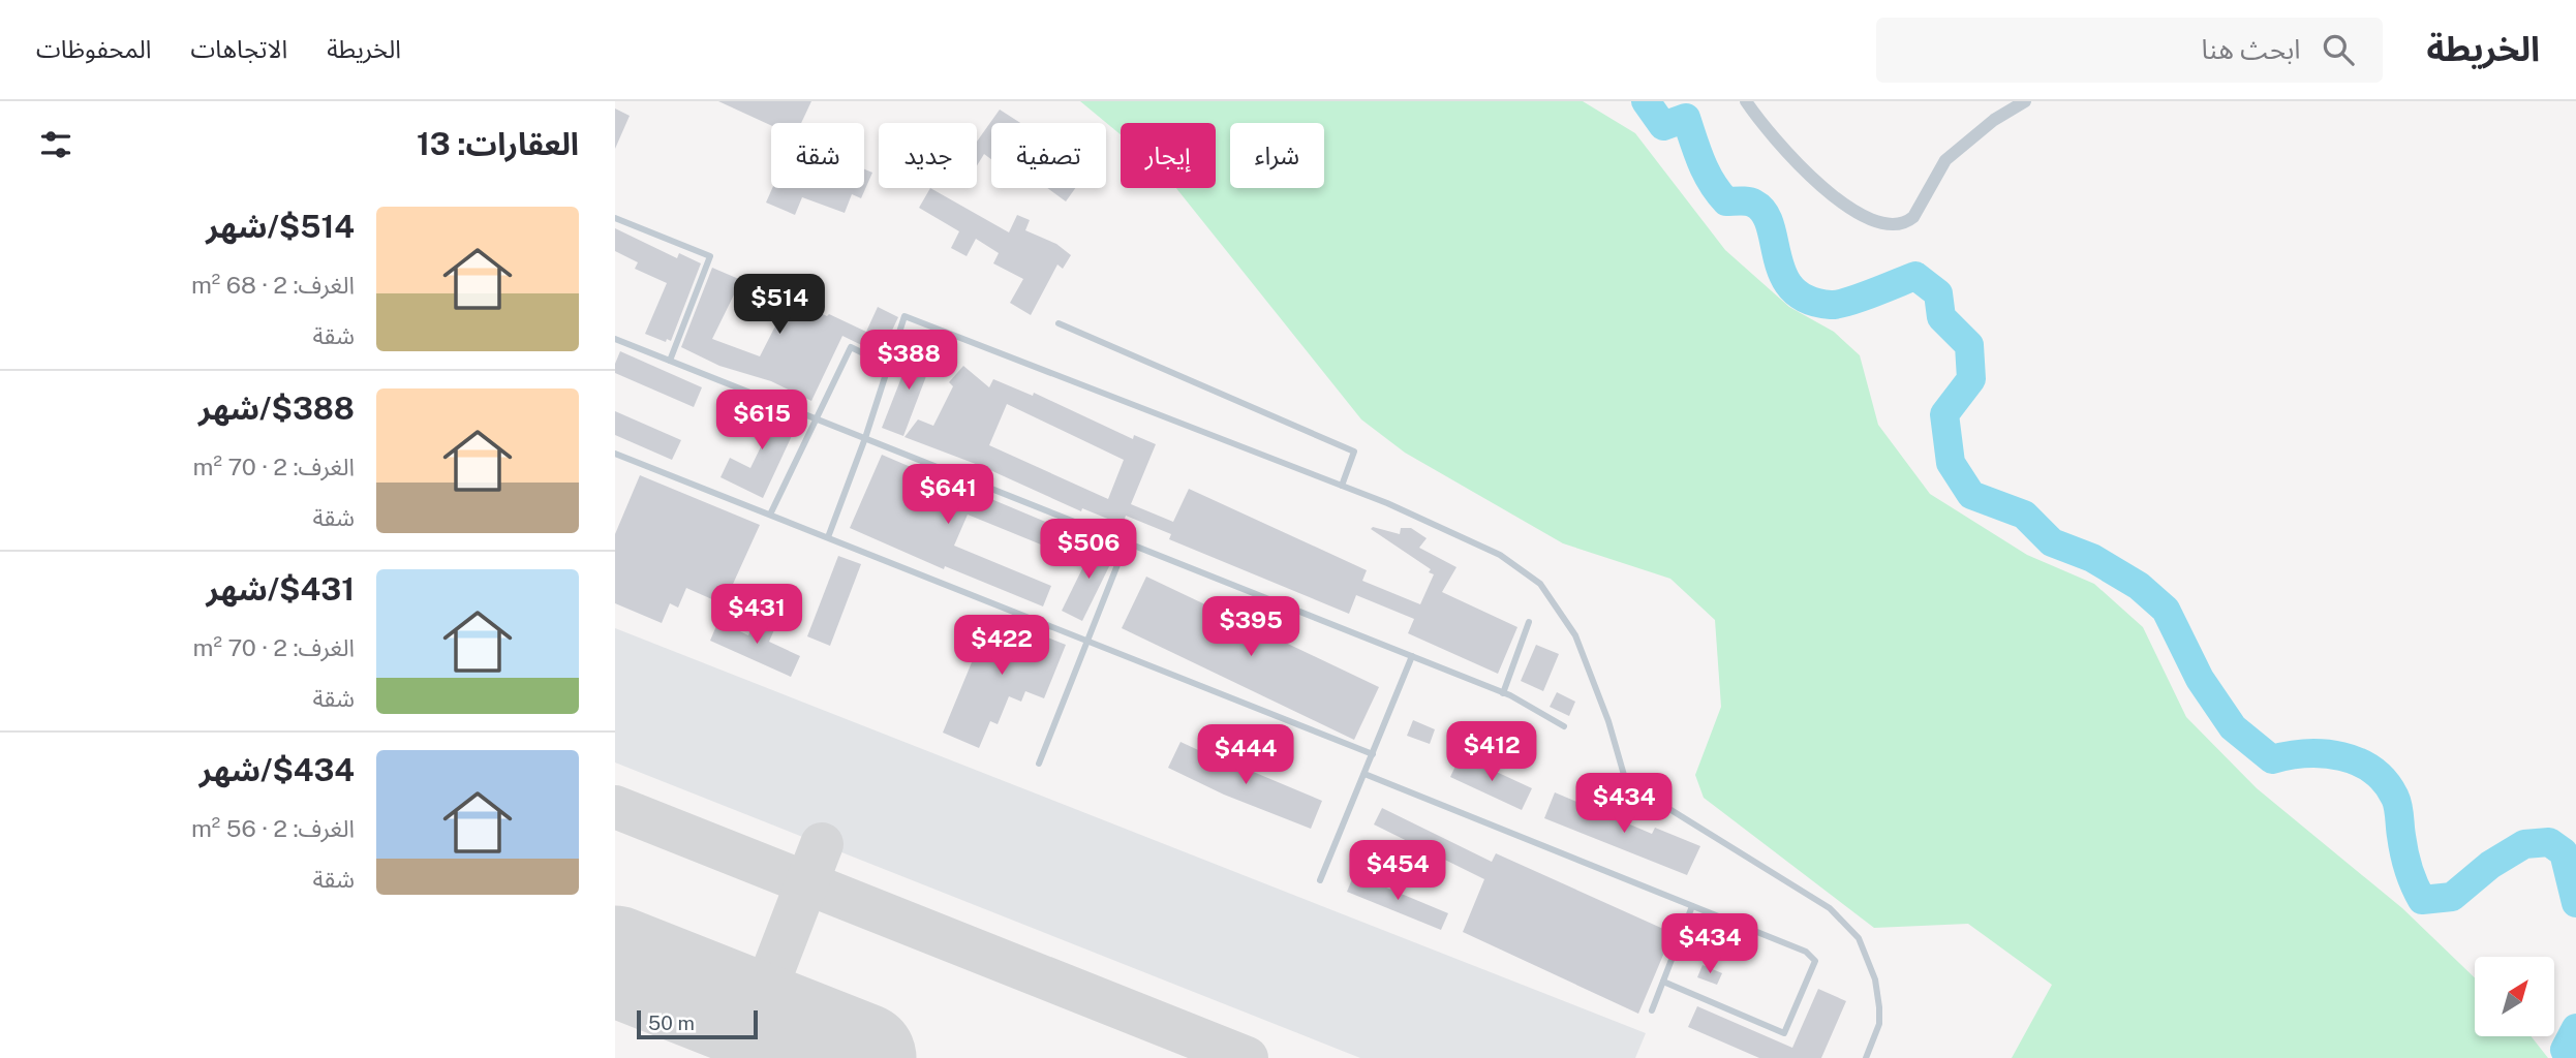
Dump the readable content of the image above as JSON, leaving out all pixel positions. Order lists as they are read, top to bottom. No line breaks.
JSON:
{"scale_bar":"50 m","north":"top right","page":{"header":"الخريطة","search":"ابحث هنا","nav":["الخريطة","الاتجاهات","المحفوظات"],"heading":"العقارات: 13","chip":["شراء","إيجار","تصفية","جديد","شقة"],"list":[{"name":"$514/شهر","note":"الغرف: 2 · 68 m² · شقة"},{"name":"$388/شهر","note":"الغرف: 2 · 70 m² · شقة"},{"name":"$431/شهر","note":"الغرف: 2 · 70 m² · شقة"},{"name":"$434/شهر","note":"الغرف: 2 · 56 m² · شقة"}],"price":["$514","$388","$615","$641","$506","$431","$395","$422","$412","$444","$434","$454","$434"],"scale":"50 m"}}
